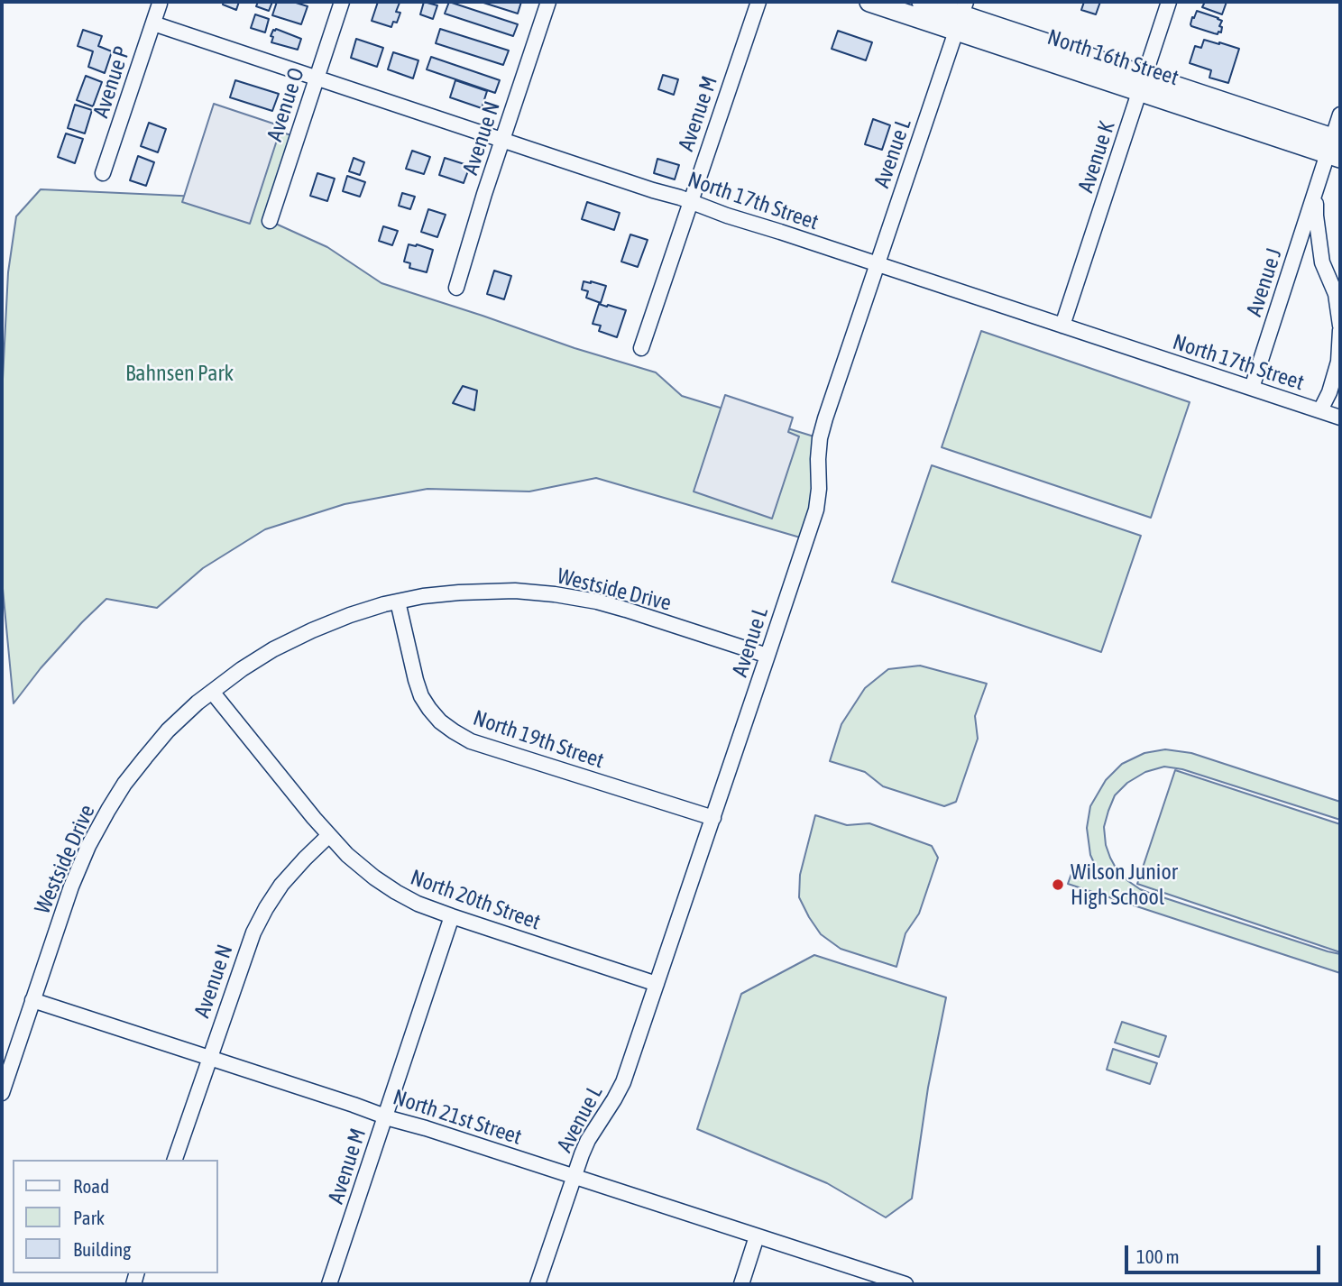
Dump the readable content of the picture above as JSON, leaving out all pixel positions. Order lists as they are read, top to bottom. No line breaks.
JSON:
{"streets":{"main road":["North 16th Street"],"street":["Avenue P","Avenue O","Avenue M","Avenue N","Avenue L","Avenue K","North 17th Street","Avenue J","Westside Drive","North 19th Street","North 20th Street","North 21st Street"]},"crossings":[["North 16th Street","Avenue L"],["North 16th Street","Avenue K"],["North 16th Street","Avenue J"],["Avenue P","North 17th Street"],["Avenue O","North 17th Street"],["Avenue M","North 17th Street"],["Avenue M","North 20th Street"],["Avenue M","North 21st Street"],["Avenue N","North 17th Street"],["Avenue N","North 20th Street"],["Avenue N","North 21st Street"],["Avenue L","North 17th Street"],["Avenue L","Westside Drive"],["Avenue L","North 19th Street"],["Avenue L","North 20th Street"],["Avenue L","North 21st Street"],["Avenue K","North 17th Street"],["North 17th Street","Avenue J"],["Westside Drive","North 19th Street"],["Westside Drive","North 20th Street"],["Westside Drive","North 21st Street"]],"parks":["Bahnsen Park"],"places":["Wilson Junior High School"],"legend":["Road","Park","Building"],"scale_bar":"100 m"}
